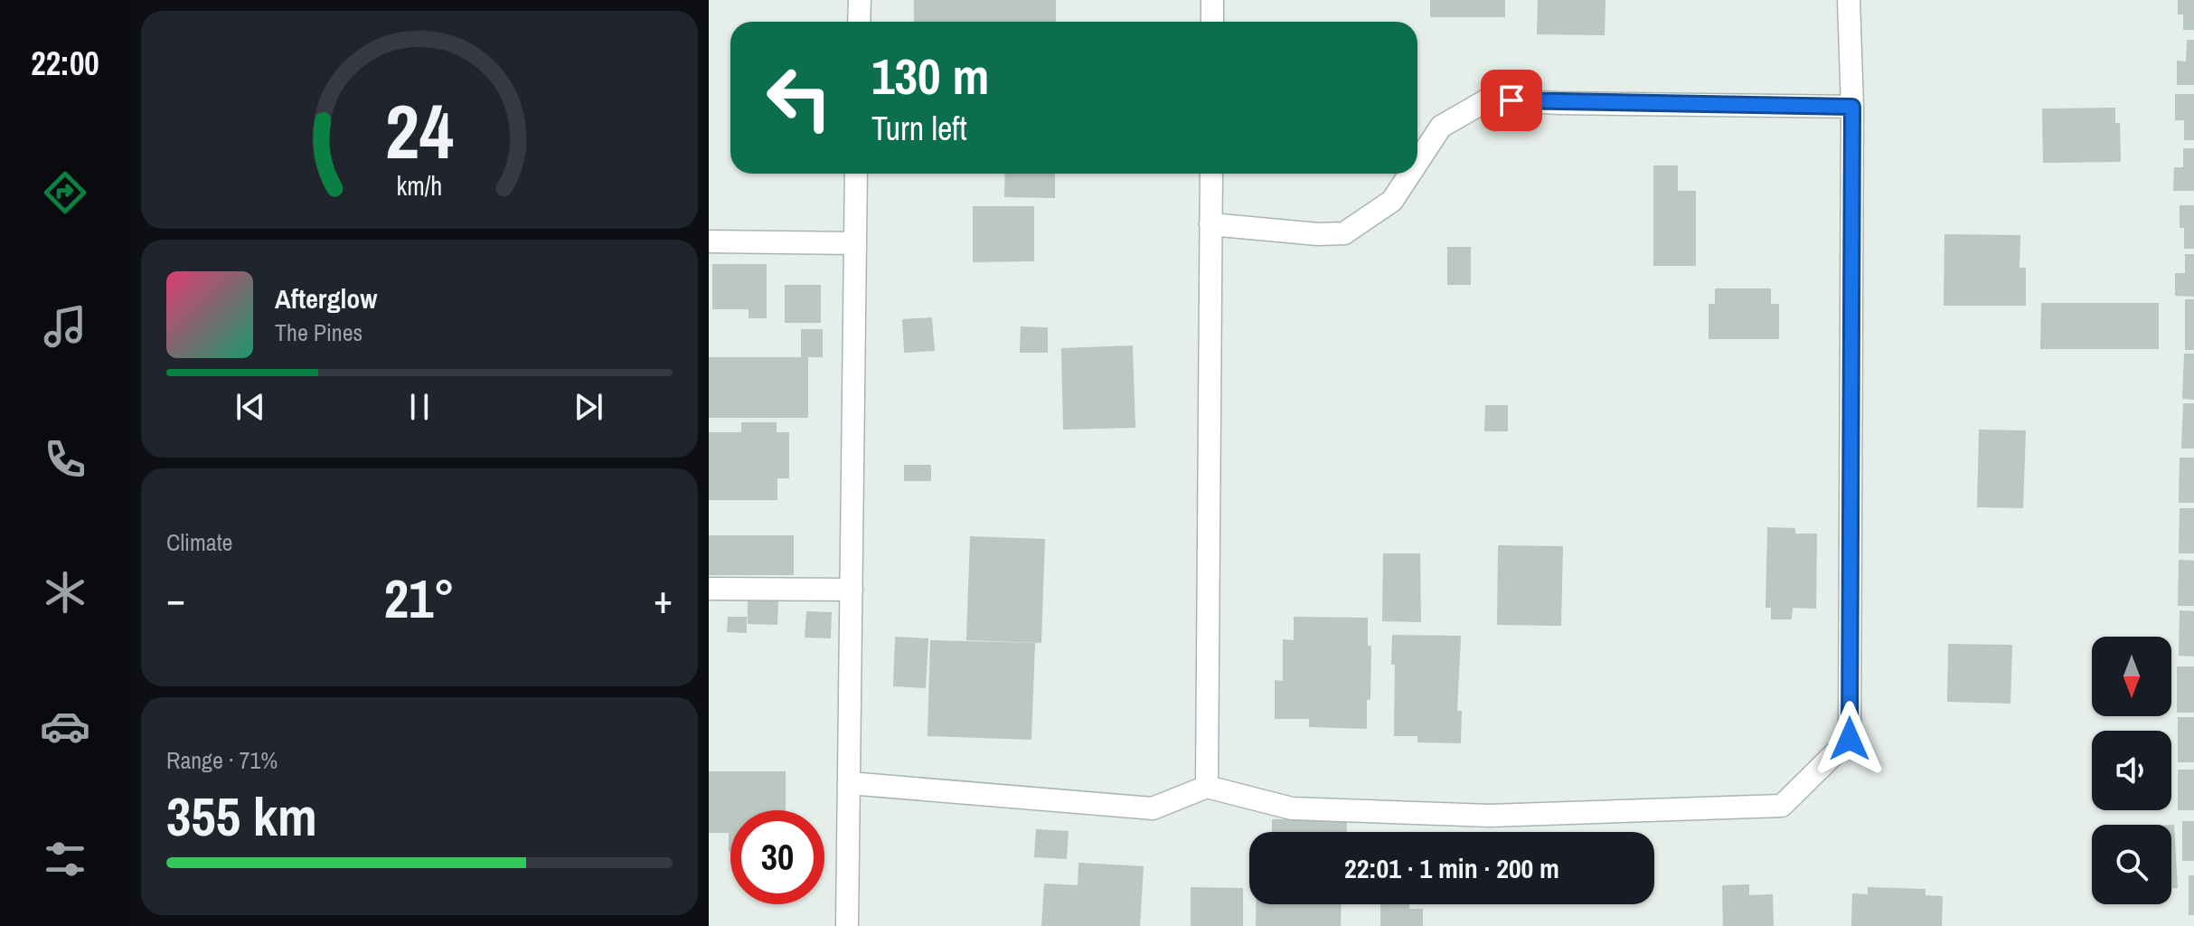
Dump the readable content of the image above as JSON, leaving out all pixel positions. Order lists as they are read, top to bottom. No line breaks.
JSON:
{"north":"bottom","page":{"tabs":"22:00","turn":["130 m","Turn left"],"song":["Afterglow","The Pines"],"tile":["Climate",["Range · 71%","355 km"]],"heat":["−","21°","+"],"limit":"30","trip":"22:01 · 1 min · 200 m","gauge":["24","km/h"]}}
